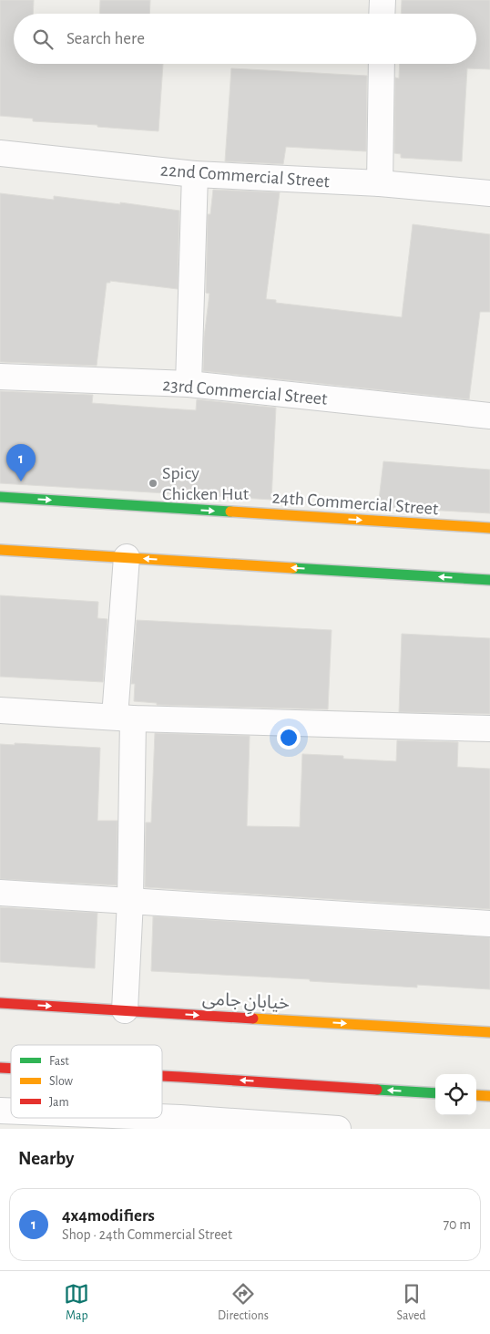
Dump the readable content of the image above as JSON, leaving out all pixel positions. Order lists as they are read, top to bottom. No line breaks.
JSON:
{"streets":{"street":["22nd Commercial Street","23rd Commercial Street","24th Commercial Street","خیابانِ جامی"]},"places":["Spicy Chicken Hut"],"legend":["Fast","Slow","Jam"],"page":{"search":"Search here","pins":"1","heading":"Nearby","list":[{"mark":"1","name":"4x4modifiers","note":"Shop · 24th Commercial Street","value":"70 m"}],"nav":["Map","Directions","Saved"]}}
